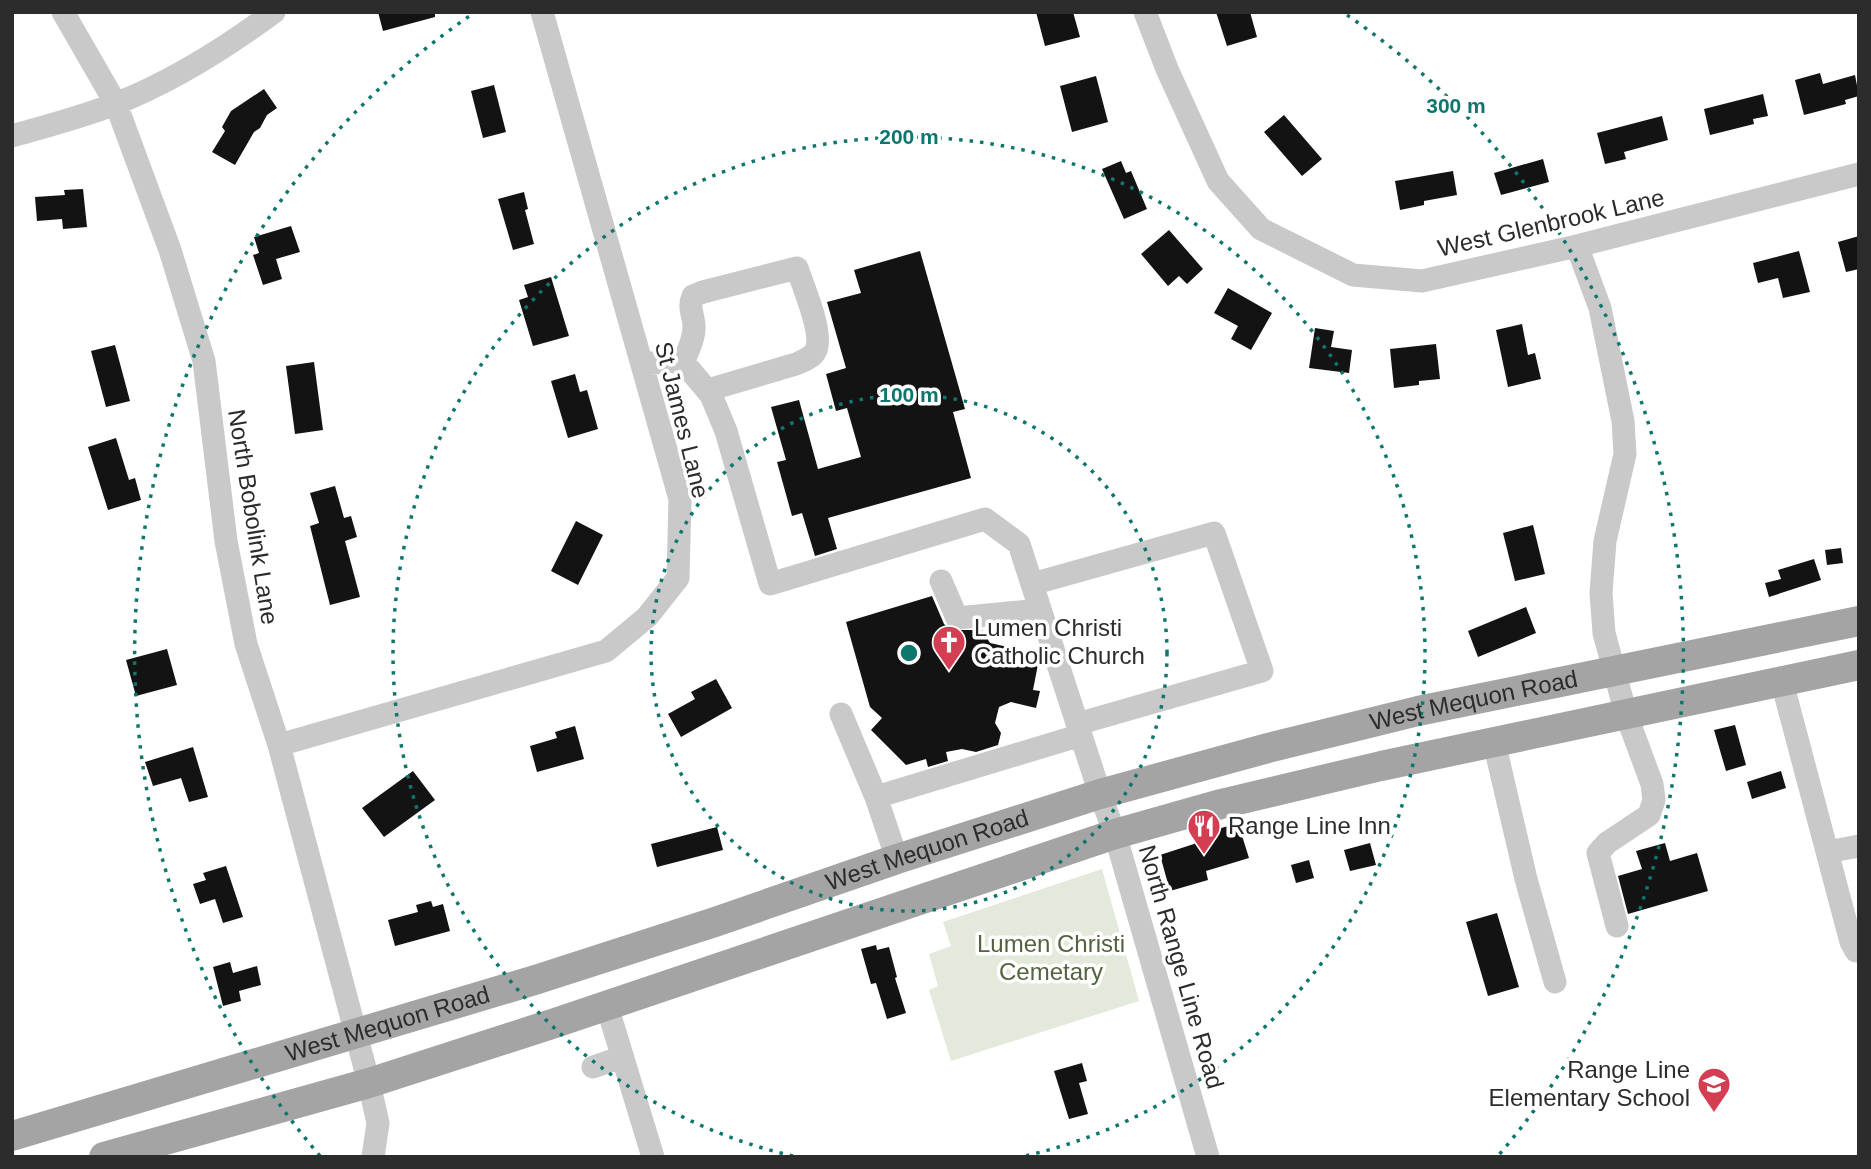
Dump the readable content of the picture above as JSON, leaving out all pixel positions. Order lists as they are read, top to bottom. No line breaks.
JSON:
{"streets":{"main road":["West Mequon Road"],"street":["West Glenbrook Lane","St James Lane","North Bobolink Lane","North Range Line Road"]},"crossings":[["St James Lane","North Bobolink Lane"],["North Bobolink Lane","West Mequon Road"],["West Mequon Road","North Range Line Road"]],"parks":["Lumen Christi Cemetary"],"places":{"church":["Lumen Christi Catholic Church"],"restaurant":["Range Line Inn"],"school or university":["Range Line Elementary School"]},"rings":["300 m","200 m","100 m"]}
